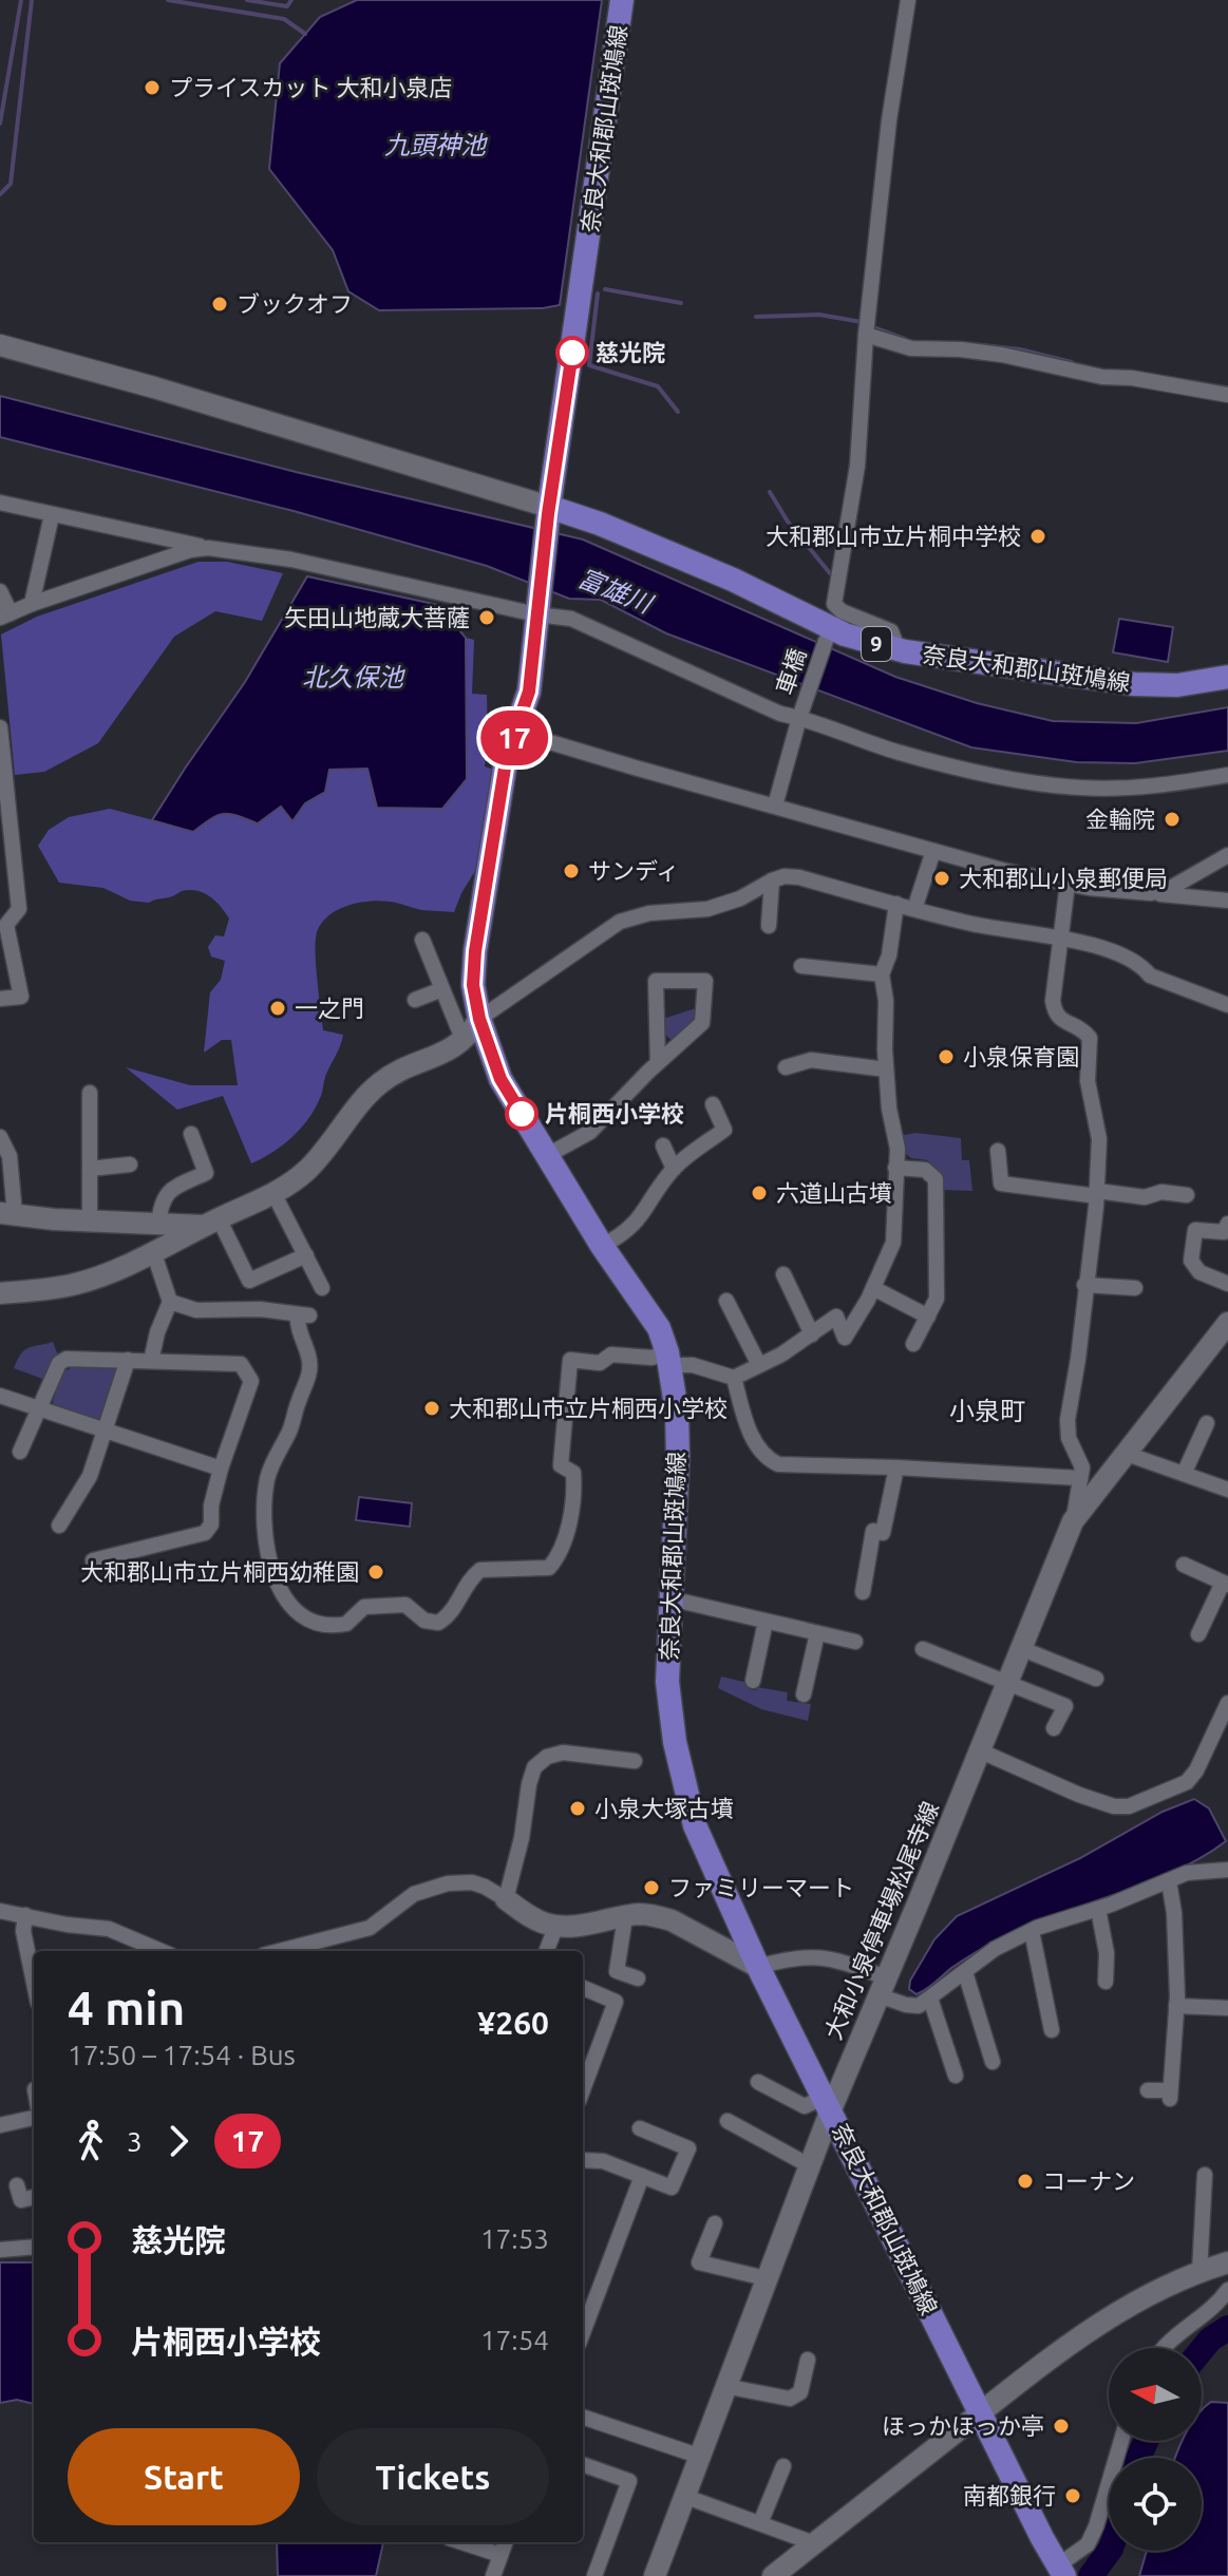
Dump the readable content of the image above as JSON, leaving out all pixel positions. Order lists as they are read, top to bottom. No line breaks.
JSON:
{"streets":{"main road":["奈良大和郡山斑鳩線","9"],"street":["車橋","大和小泉停車場松尾寺線"]},"crossings":[["奈良大和郡山斑鳩線","大和小泉停車場松尾寺線"]],"districts":["小泉町"],"water":["九頭神池","富雄川","北久保池"],"places":["プライスカット 大和小泉店","ブックオフ","慈光院","大和郡山市立片桐中学校","矢田山地蔵大菩薩","金輪院","サンディ","大和郡山小泉郵便局","一之門","小泉保育園","片桐西小学校","六道山古墳","大和郡山市立片桐西小学校","大和郡山市立片桐西幼稚園","小泉大塚古墳","ファミリーマート","コーナン","ほっかほっか亭","南都銀行"],"lines":["bus line 17"],"north":"left","page":{"on_map":"17","heading":["4 min","17:50 – 17:54 · Bus","¥260"],"legs":["3","17"],"list":[{"name":"慈光院","value":"17:53"},{"name":"片桐西小学校","value":"17:54"}],"buttons":["Start","Tickets"]}}
